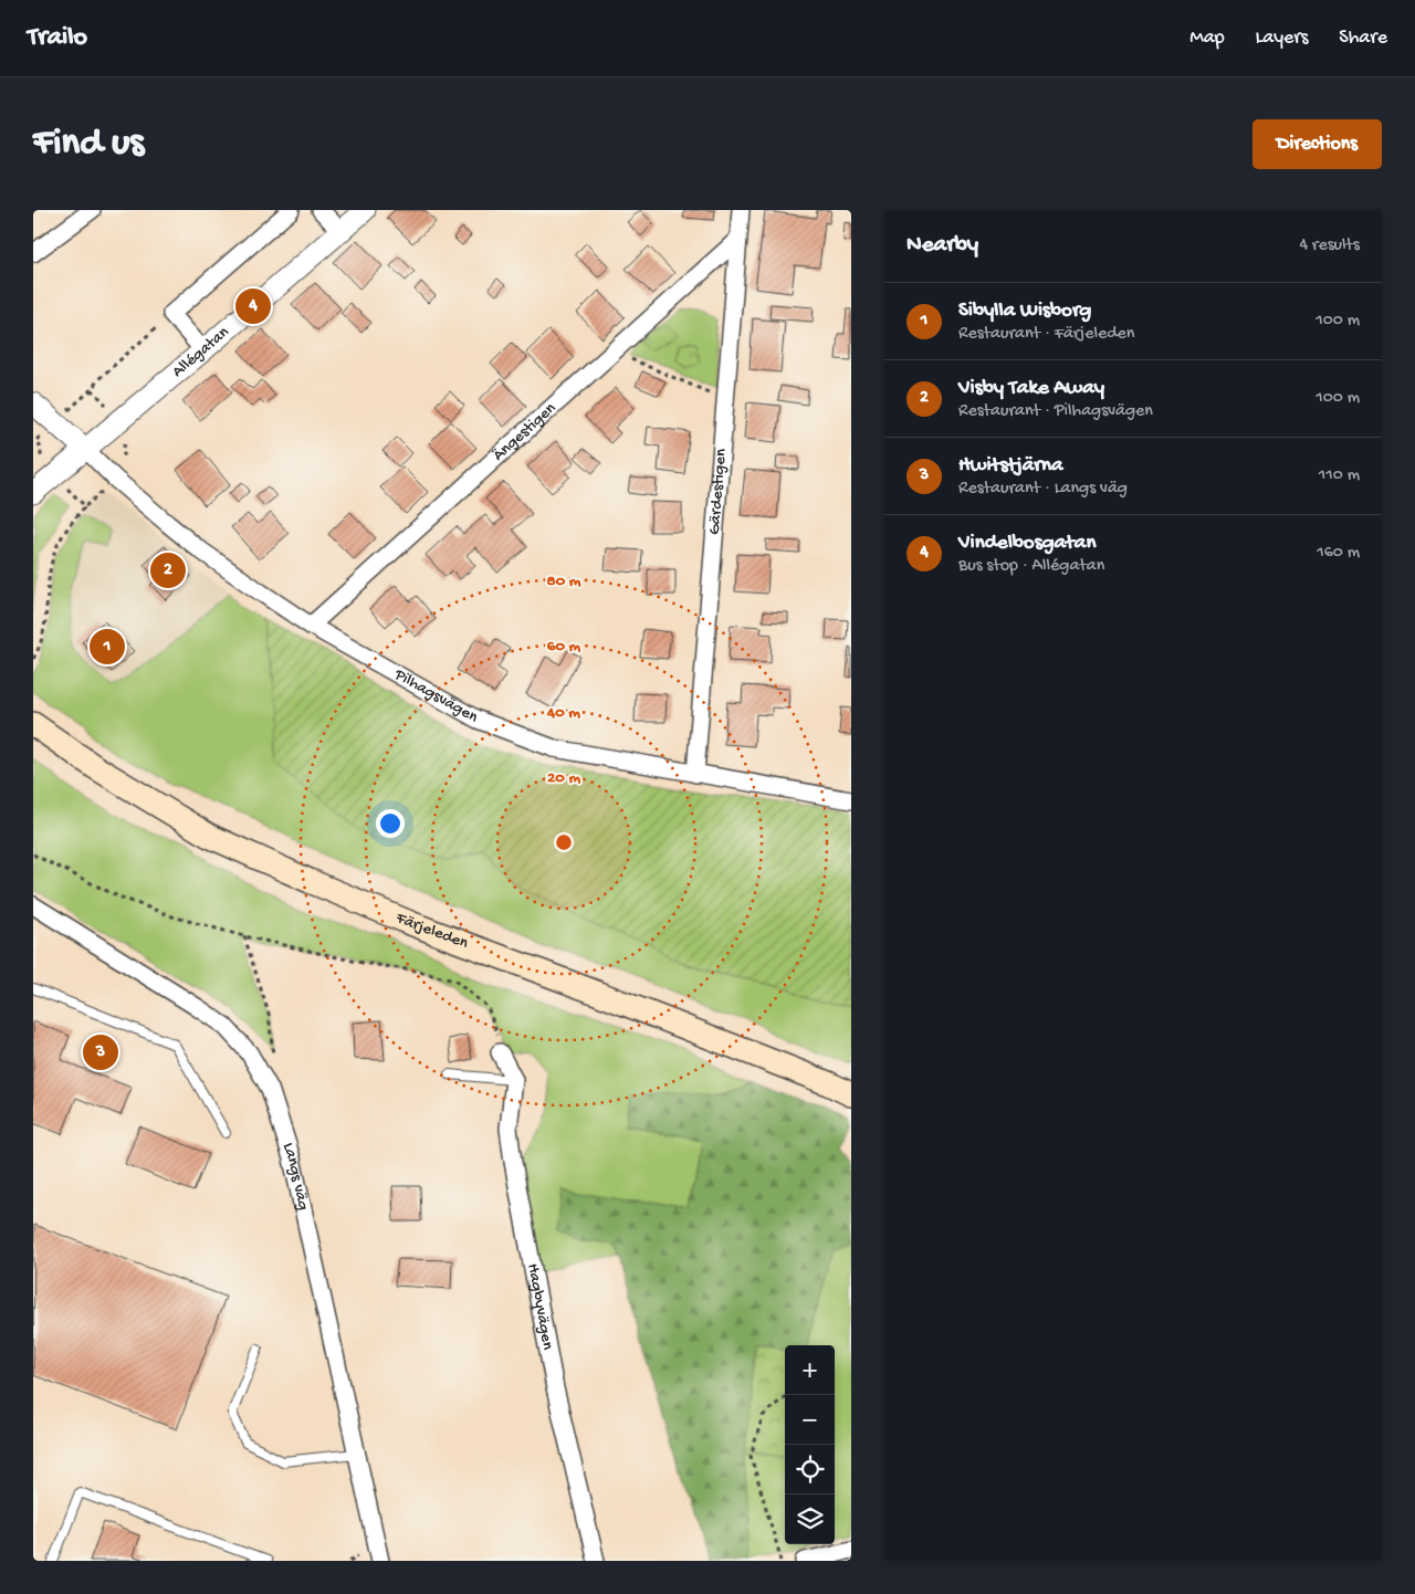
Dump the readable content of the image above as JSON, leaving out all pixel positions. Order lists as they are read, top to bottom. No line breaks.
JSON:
{"streets":{"main road":["Färjeleden"],"street":["Allégatan","Ängestigen","Gärdestigen","Pilhagsvägen","Langs väg","Hagbyvägen"]},"crossings":[["Allégatan","Pilhagsvägen"],["Ängestigen","Gärdestigen"],["Ängestigen","Pilhagsvägen"],["Gärdestigen","Pilhagsvägen"]],"page":{"header":"Trailo","nav":["Map","Layers","Share"],"buttons":"Directions","title":"Find us","heading":["Nearby","4 results"],"list":[{"mark":"1","name":"Sibylla Wisborg","note":"Restaurant · Färjeleden","value":"100 m"},{"mark":"2","name":"Visby Take Away","note":"Restaurant · Pilhagsvägen","value":"100 m"},{"mark":"3","name":"Hwitstjärna","note":"Restaurant · Langs väg","value":"110 m"},{"mark":"4","name":"Vindelbosgatan","note":"Bus stop · Allégatan","value":"160 m"}],"pins":["4","2","1","3"],"map_buttons":["+","−"]},"rings":["80 m","60 m","40 m","20 m"]}
